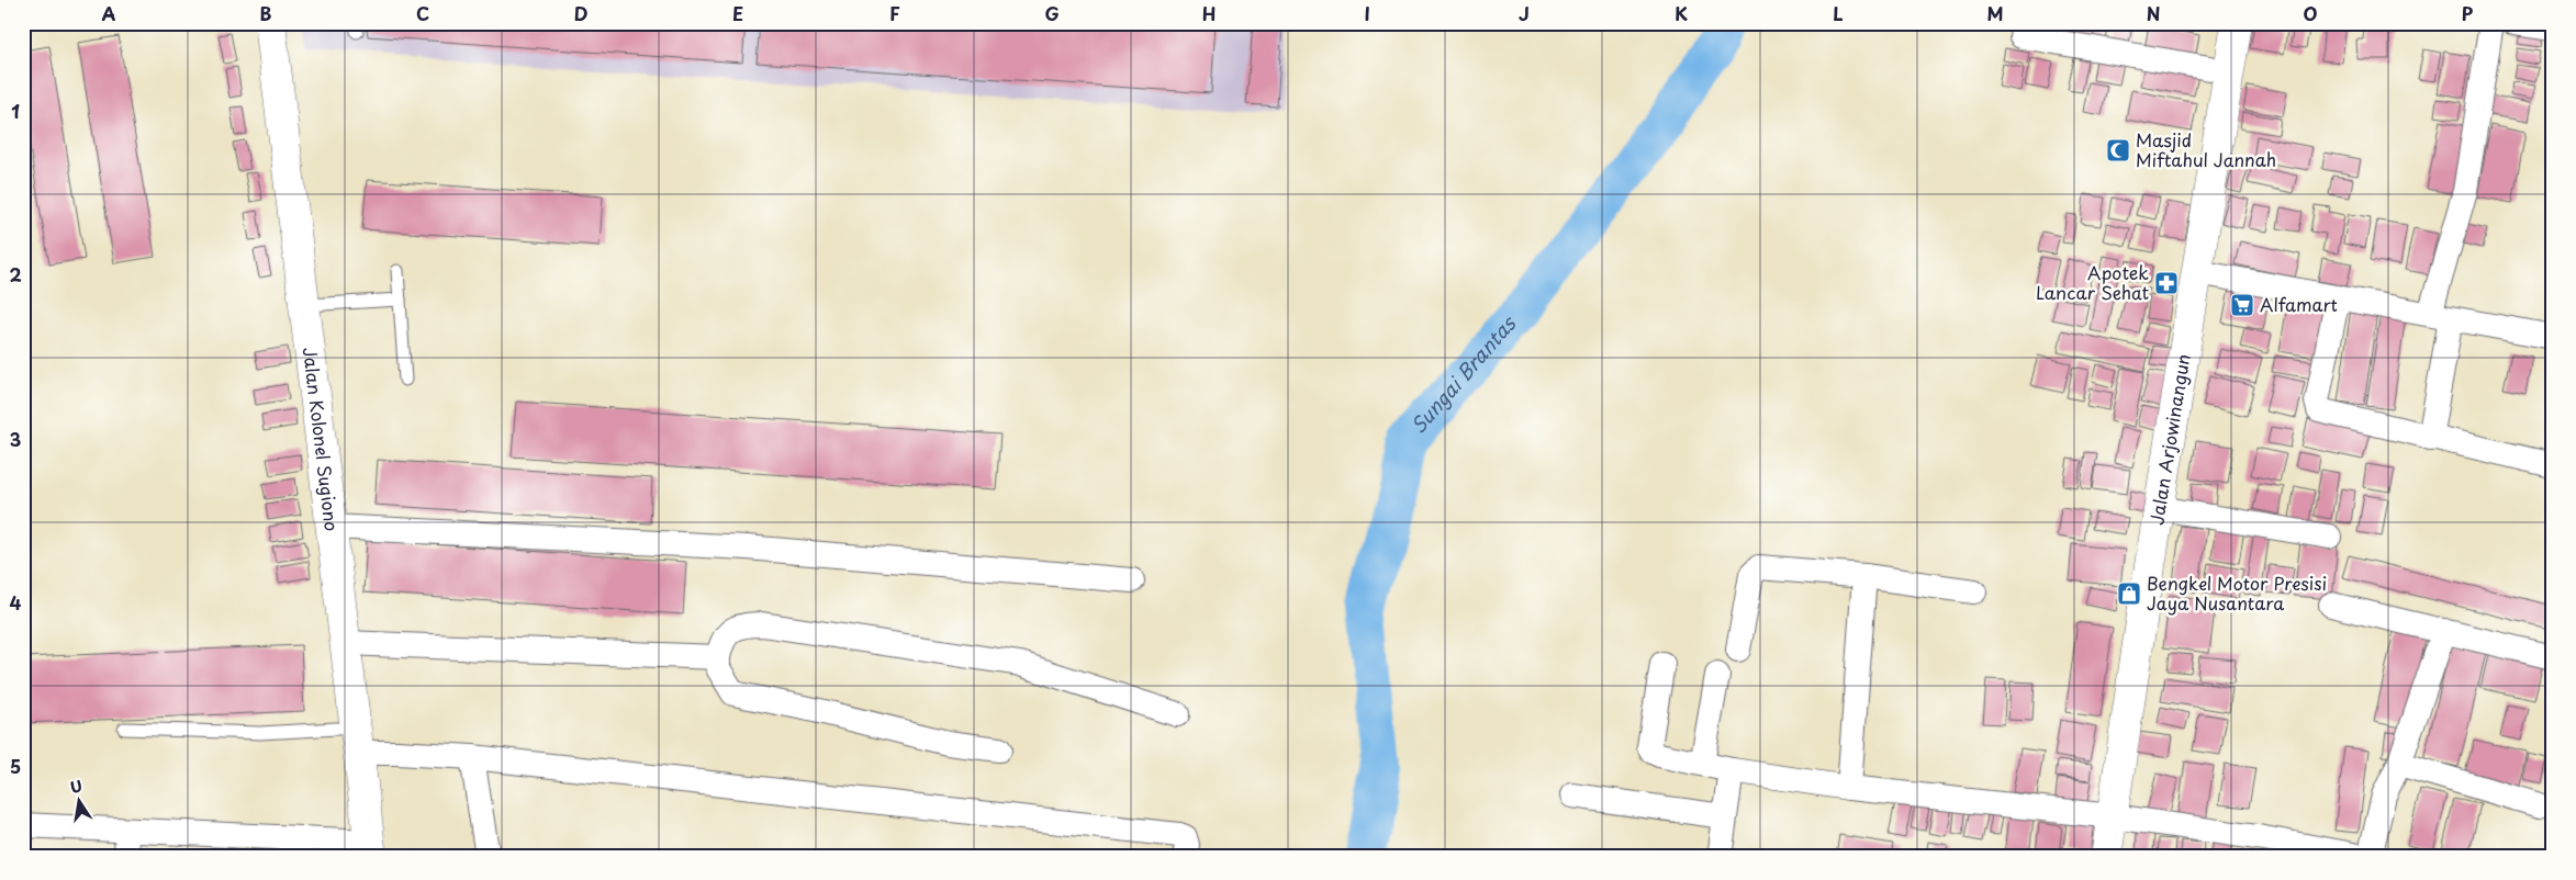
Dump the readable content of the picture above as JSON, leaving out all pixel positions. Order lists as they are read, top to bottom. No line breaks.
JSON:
{"streets":{"main road":["Jalan Kolonel Sugiono","Jalan Arjowinangun"]},"water":["Sungai Brantas"],"places":{"mosque":["Masjid Miftahul Jannah"],"pharmacy":["Apotek Lancar Sehat"],"supermarket":["Alfamart"],"shop":["Bengkel Motor Presisi Jaya Nusantara"]},"north":"top","grid":{"columns":["A","B","C","D","E","F","G","H","I","J","K","L","M","N","O","P"],"rows":["1","2","3","4","5"]}}
